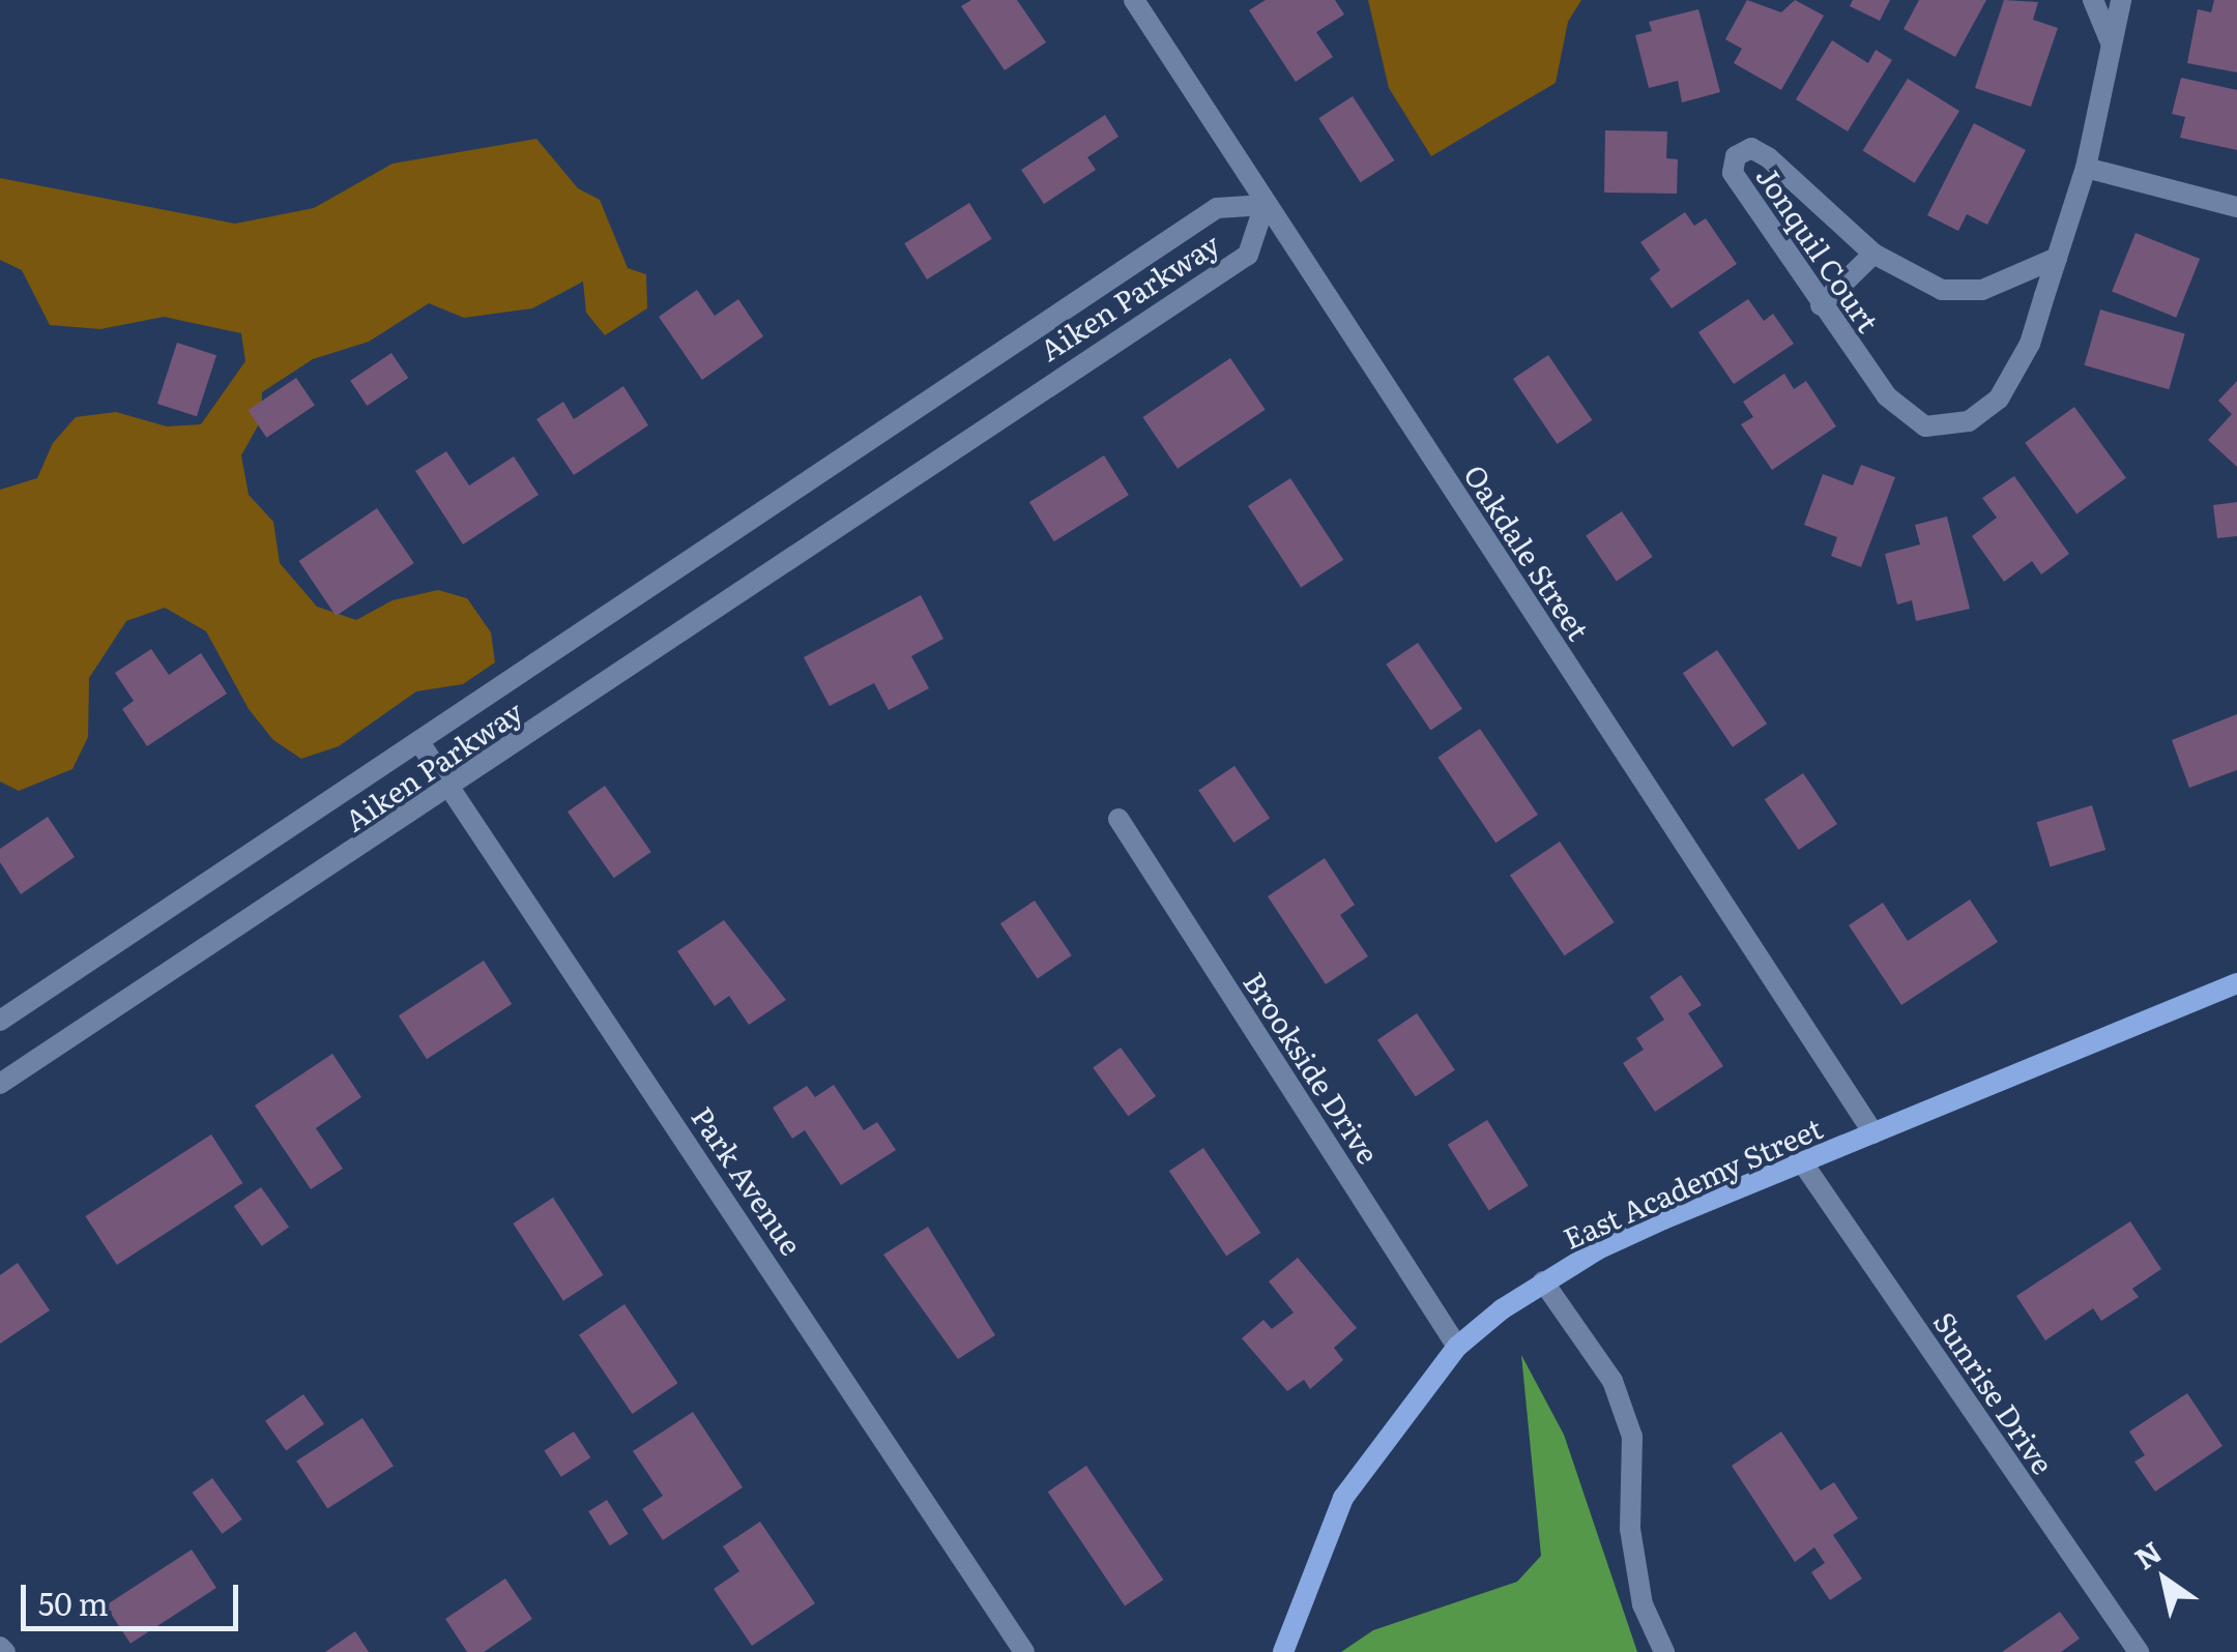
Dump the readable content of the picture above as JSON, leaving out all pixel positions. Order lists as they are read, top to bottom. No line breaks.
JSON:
{"streets":{"street":["Jonquil Court","Aiken Parkway","Oakdale Street","Brookside Drive","Park Avenue","East Academy Street","Sunrise Drive"]},"crossings":[["Aiken Parkway","Oakdale Street"],["Aiken Parkway","Park Avenue"],["Oakdale Street","East Academy Street"],["Brookside Drive","East Academy Street"],["East Academy Street","Sunrise Drive"]],"scale_bar":"50 m","north":"top left"}
